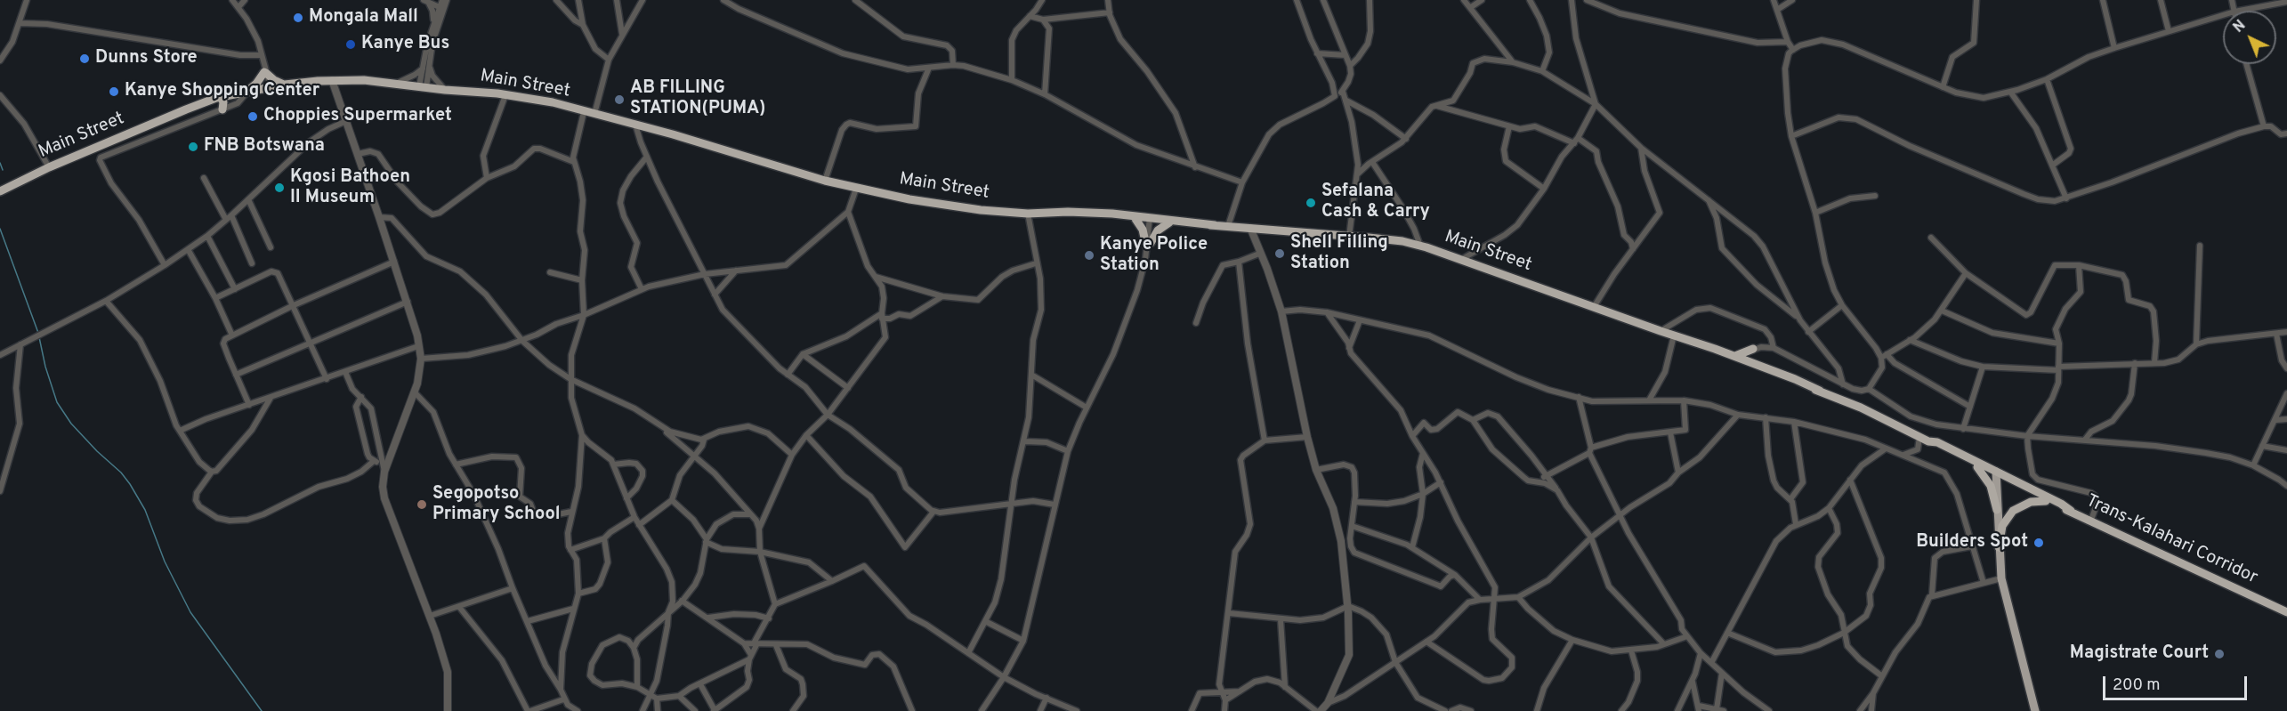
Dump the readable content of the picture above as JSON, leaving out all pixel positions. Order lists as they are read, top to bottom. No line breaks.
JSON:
{"streets":{"highway":["Main Street","Trans-Kalahari Corridor"]},"crossings":[["Main Street","Trans-Kalahari Corridor"]],"places":["Mongala Mall","Kanye Bus","Dunns Store","Kanye Shopping Center","AB FILLING STATION(PUMA)","Choppies Supermarket","FNB Botswana","Kgosi Bathoen II Museum","Sefalana Cash & Carry","Shell Filling Station","Kanye Police Station","Segopotso Primary School","Builders Spot","Magistrate Court"],"scale_bar":"200 m","north":"top left"}
